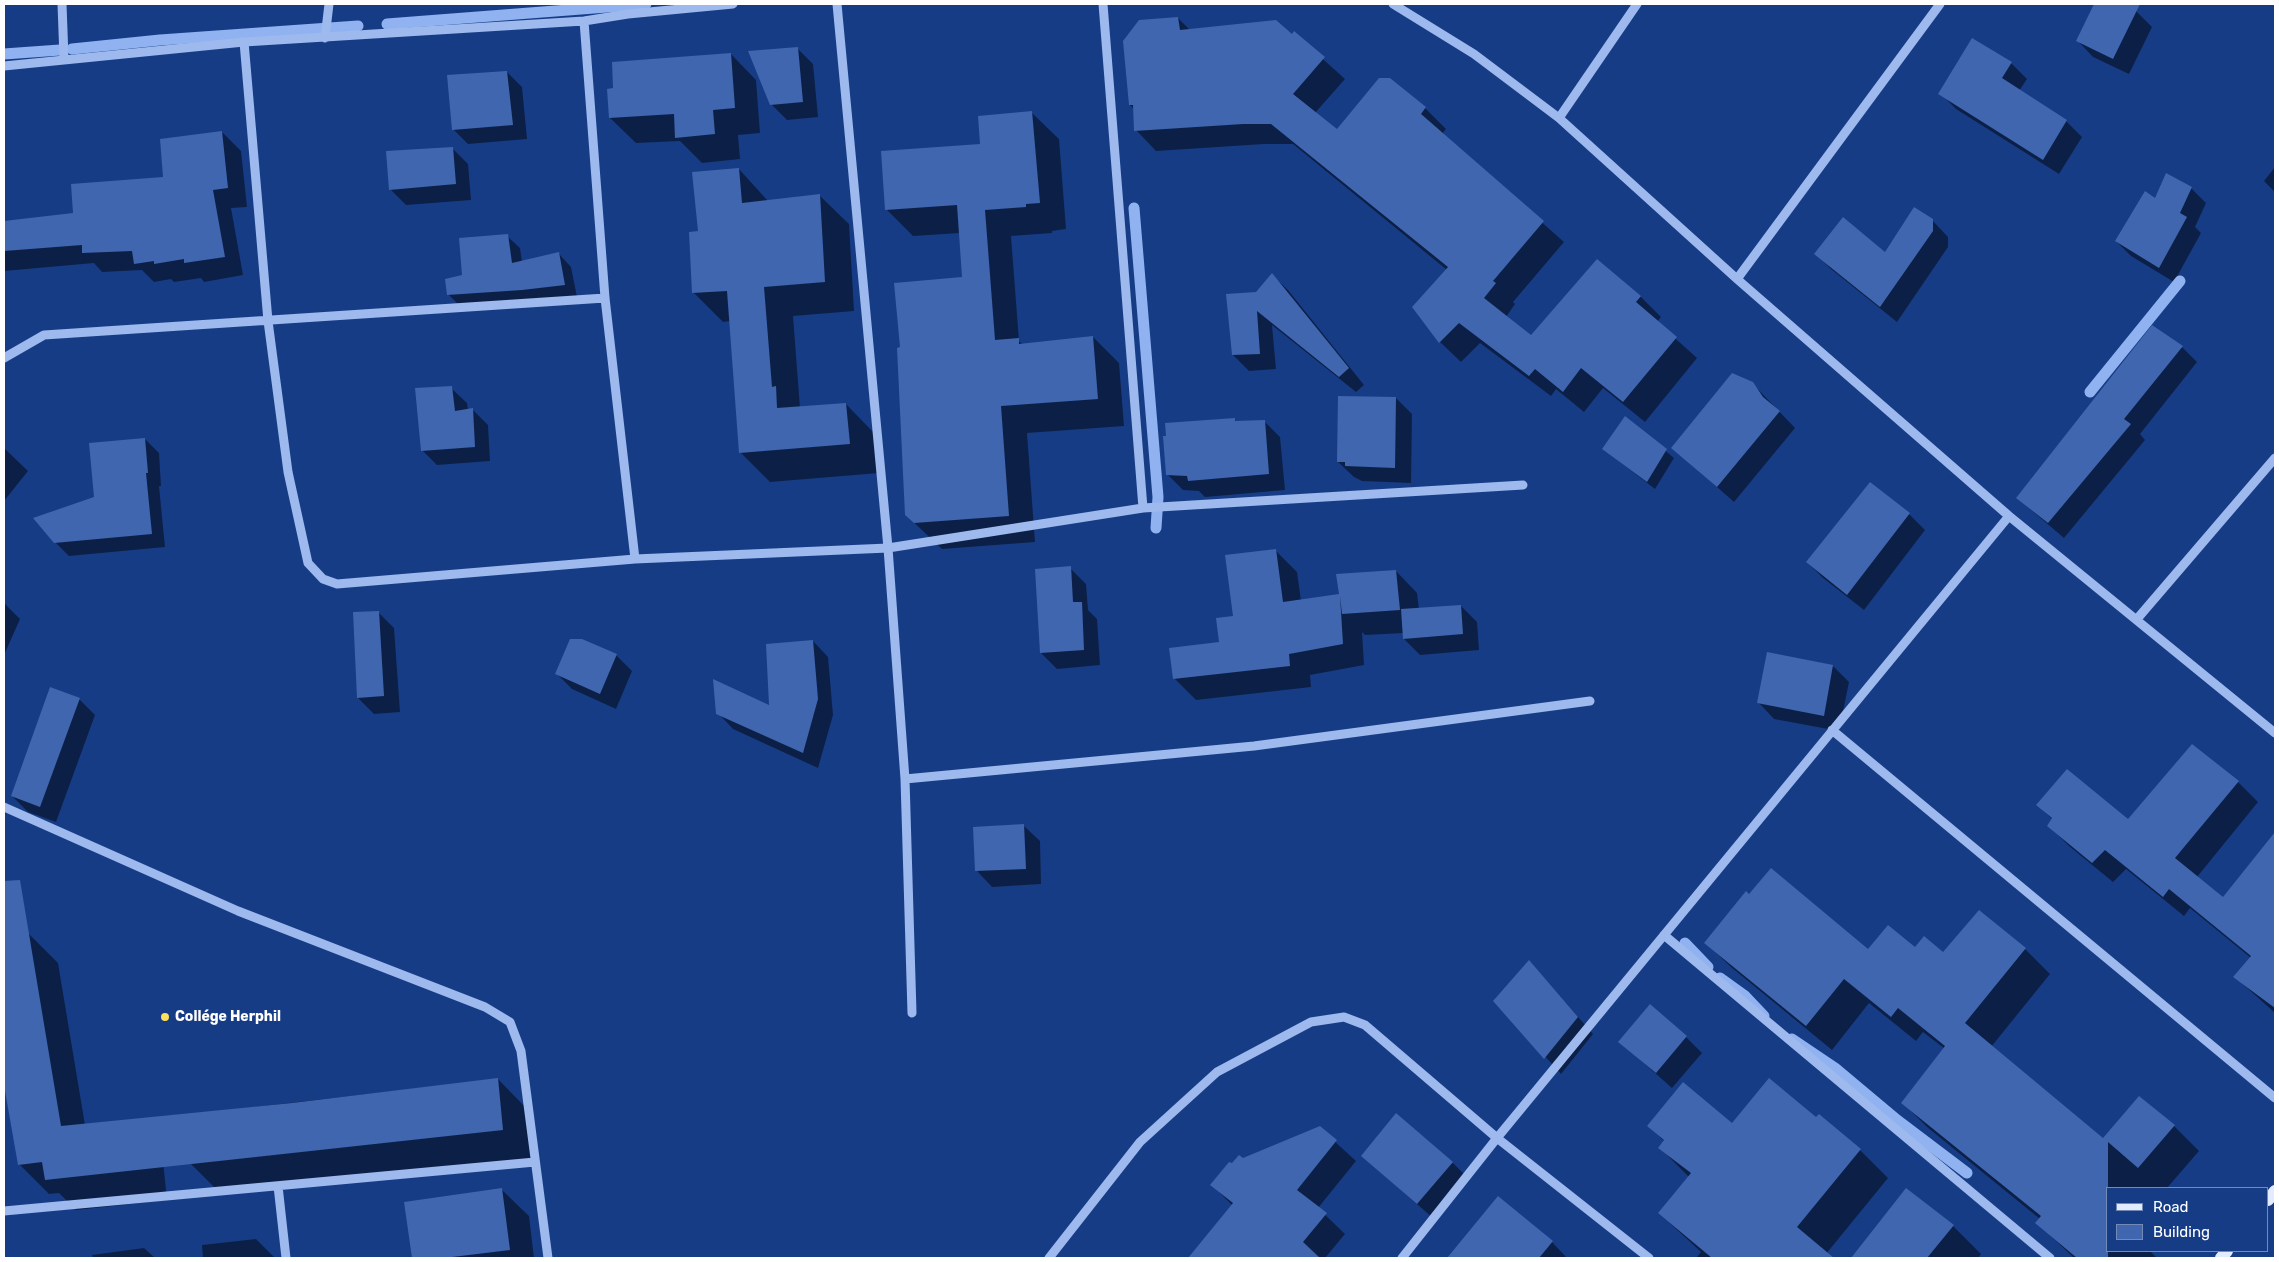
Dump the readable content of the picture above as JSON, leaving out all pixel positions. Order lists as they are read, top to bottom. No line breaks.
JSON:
{"places":["Collége Herphil"],"legend":["Road","Building"]}
